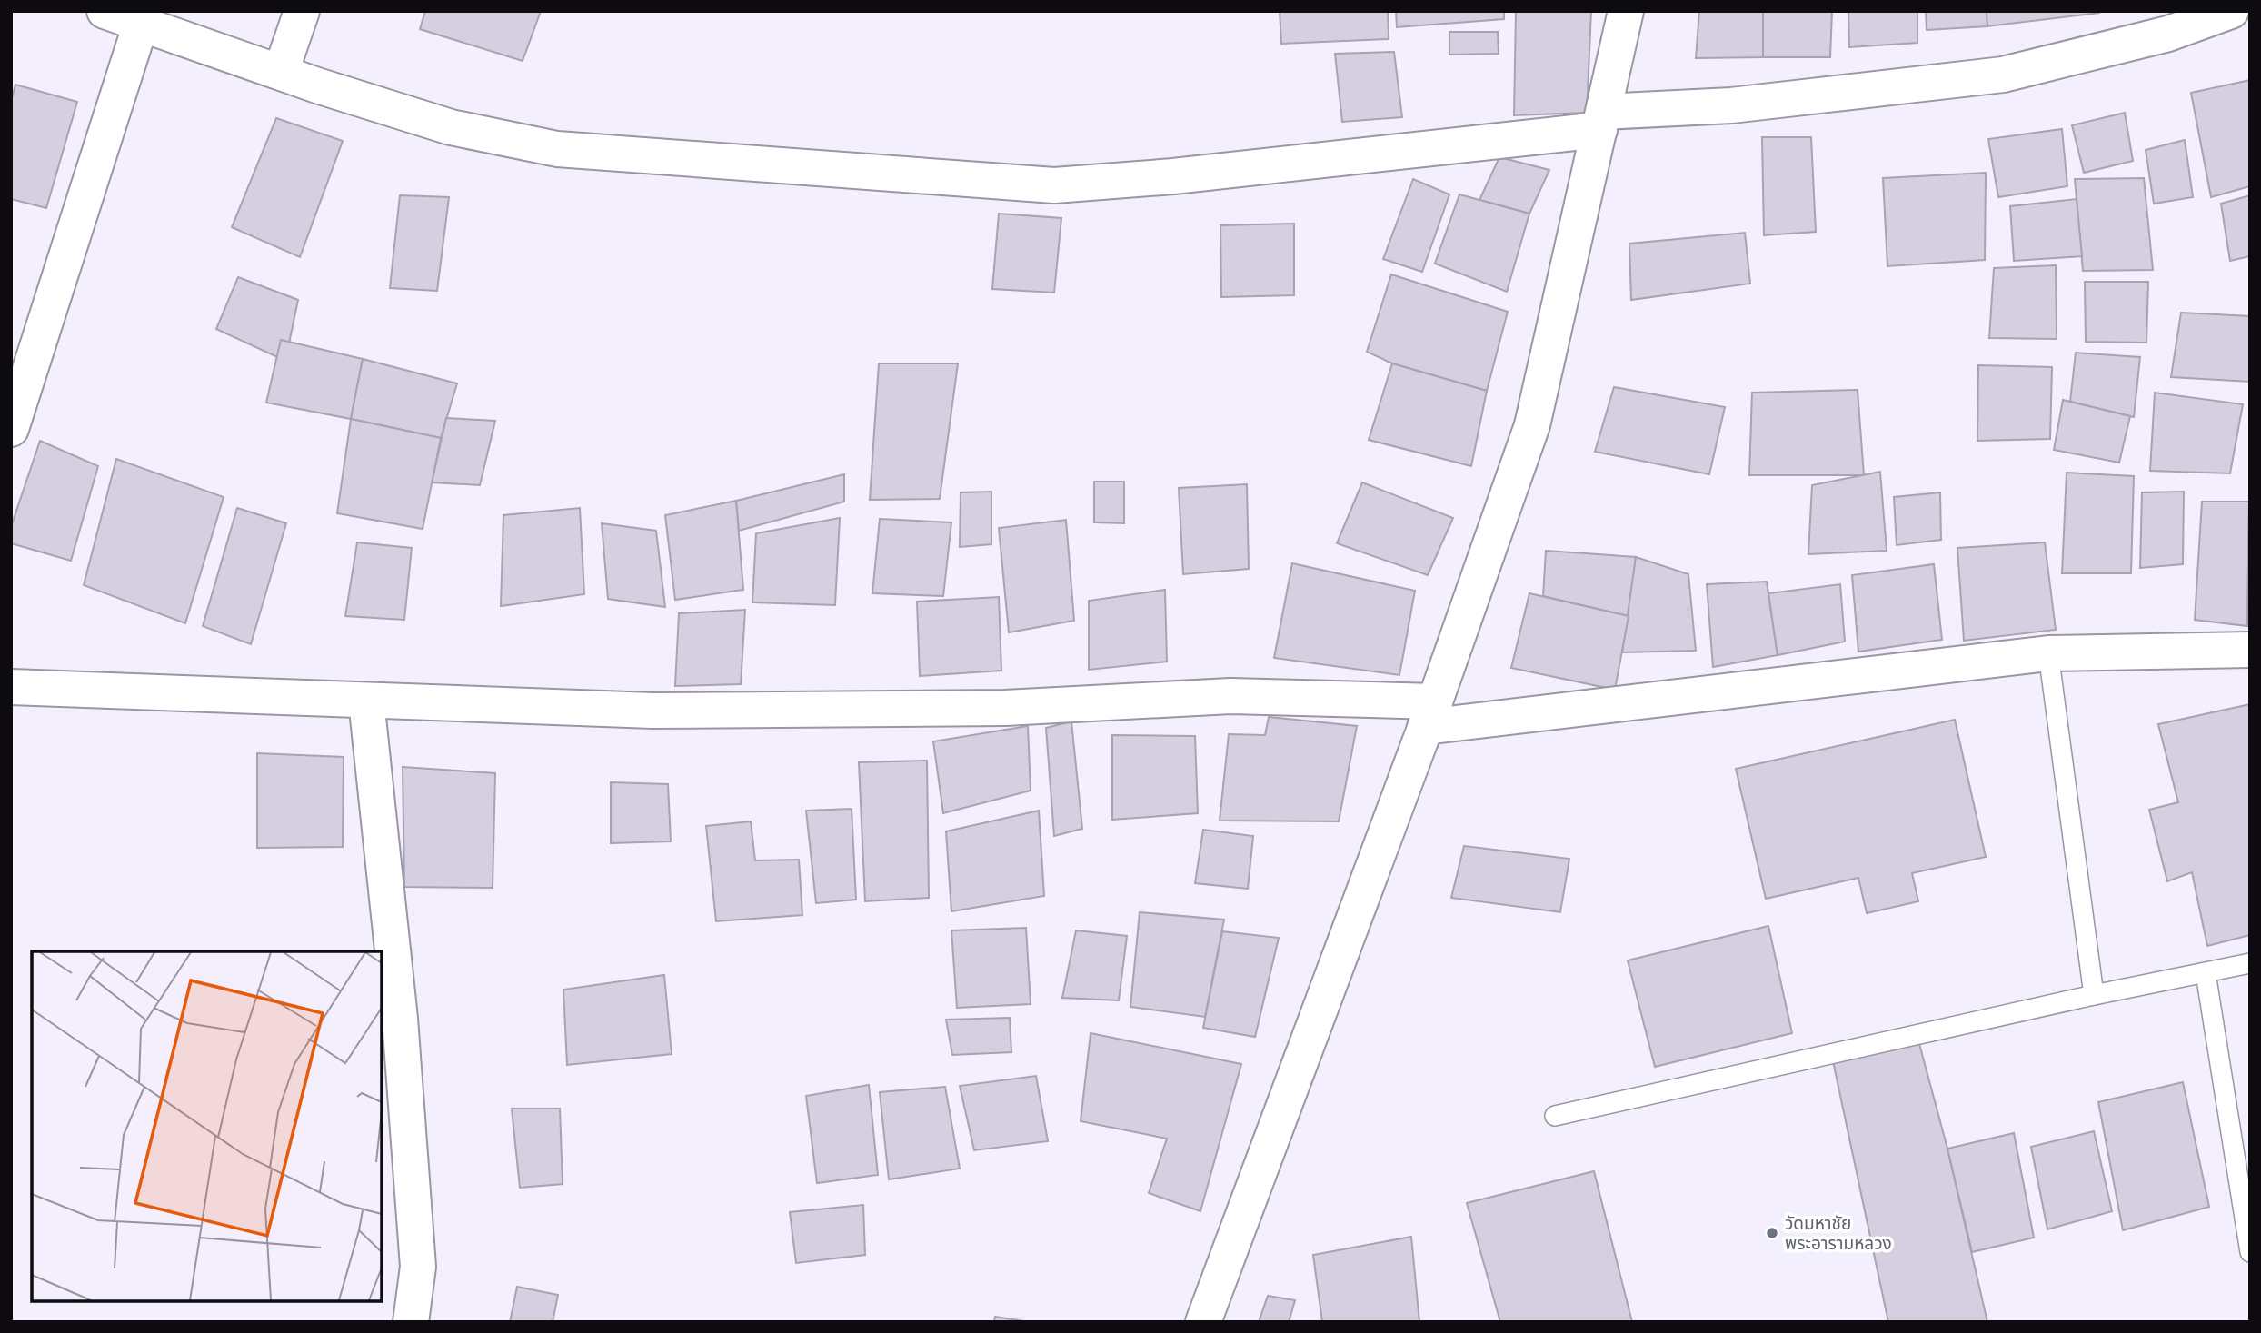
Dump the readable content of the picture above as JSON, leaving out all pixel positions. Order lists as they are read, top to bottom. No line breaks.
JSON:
{"places":["วัดมหาชัย พระอารามหลวง"]}
